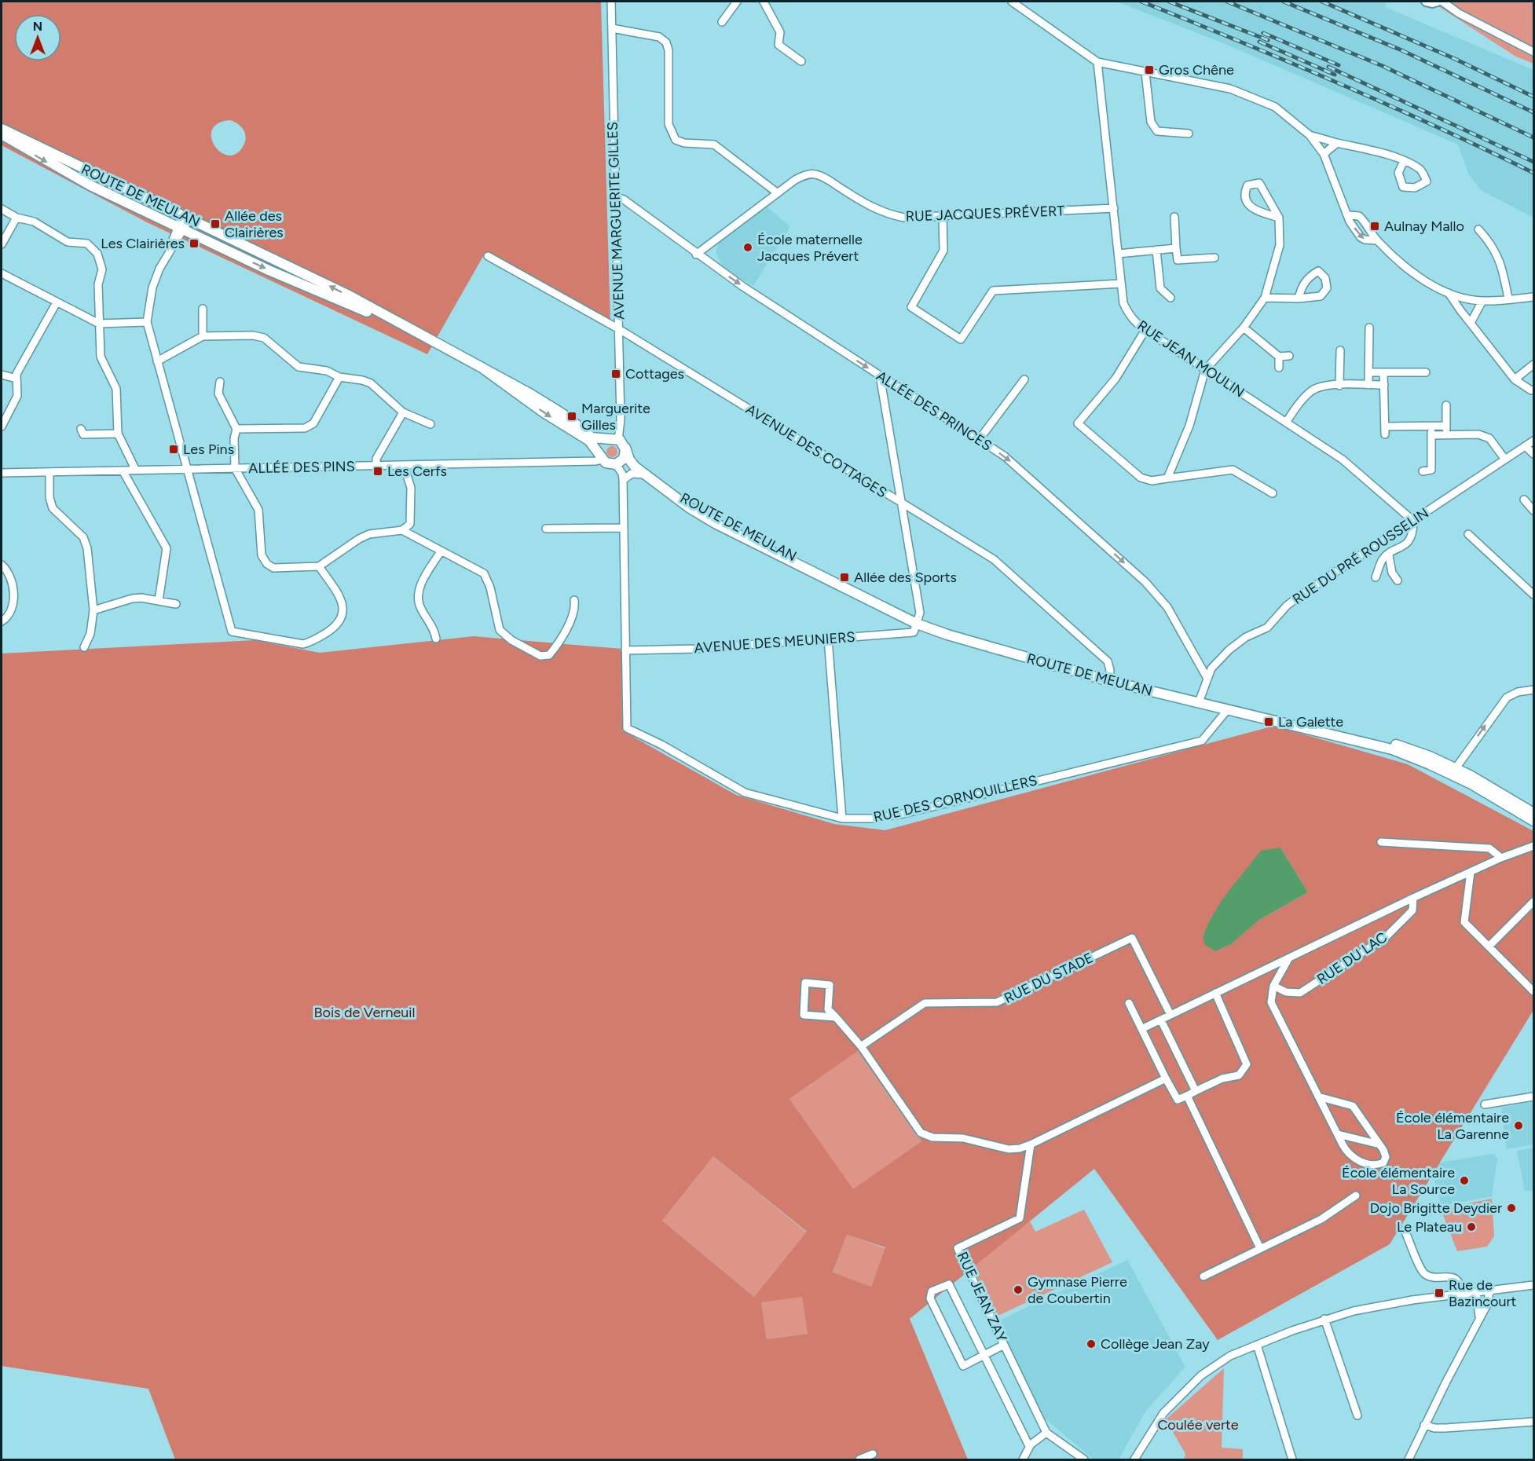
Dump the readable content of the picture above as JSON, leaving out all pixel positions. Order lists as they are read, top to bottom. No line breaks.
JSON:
{"streets":{"main road":["ROUTE DE MEULAN"],"street":["RUE JACQUES PRÉVERT","AVENUE MARGUERITE GILLES","RUE JEAN MOULIN","ALLÉE DES PRINCES","AVENUE DES COTTAGES","ALLÉE DES PINS","RUE DU PRÉ ROUSSELIN","AVENUE DES MEUNIERS","RUE DES CORNOUILLERS","RUE DU LAC","RUE DU STADE","RUE JEAN ZAY"]},"crossings":[["ROUTE DE MEULAN","AVENUE MARGUERITE GILLES"],["ROUTE DE MEULAN","AVENUE DES COTTAGES"],["ROUTE DE MEULAN","ALLÉE DES PINS"],["ROUTE DE MEULAN","RUE DU PRÉ ROUSSELIN"],["ROUTE DE MEULAN","AVENUE DES MEUNIERS"],["ROUTE DE MEULAN","RUE DES CORNOUILLERS"],["RUE JACQUES PRÉVERT","RUE JEAN MOULIN"],["RUE JACQUES PRÉVERT","ALLÉE DES PRINCES"],["AVENUE MARGUERITE GILLES","ALLÉE DES PRINCES"],["AVENUE MARGUERITE GILLES","AVENUE DES COTTAGES"],["AVENUE MARGUERITE GILLES","ALLÉE DES PINS"],["RUE JEAN MOULIN","RUE DU PRÉ ROUSSELIN"],["ALLÉE DES PRINCES","RUE DU PRÉ ROUSSELIN"],["AVENUE DES MEUNIERS","RUE DES CORNOUILLERS"]],"one_way":["ALLÉE DES PRINCES"],"parks":["Bois de Verneuil","Coulée verte"],"places":{"transit":["Gros Chêne","Allée des Clairières","Aulnay Mallo","Les Clairières","Cottages","Marguerite Gilles","Les Pins","Les Cerfs","Allée des Sports","La Galette","Rue de Bazincourt"],"other":["École maternelle Jacques Prévert","École élémentaire La Garenne","École élémentaire La Source","Dojo Brigitte Deydier","Le Plateau","Gymnase Pierre de Coubertin","Collège Jean Zay"]},"north":"top"}
